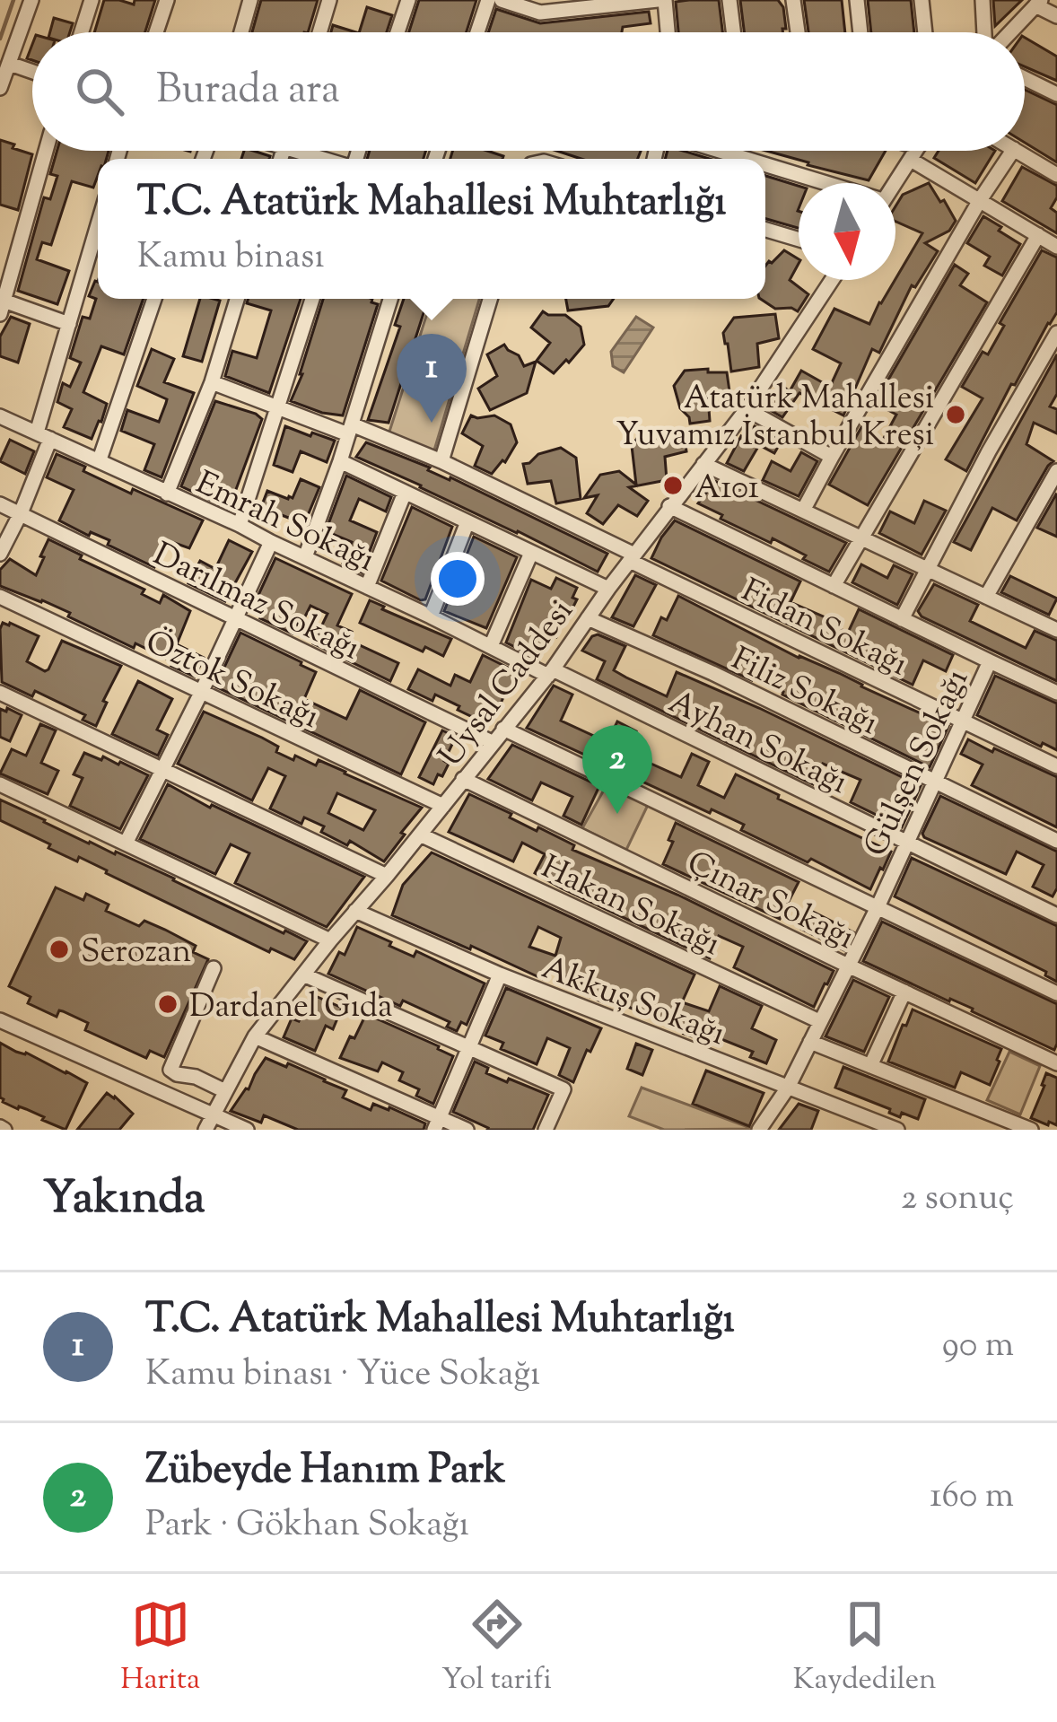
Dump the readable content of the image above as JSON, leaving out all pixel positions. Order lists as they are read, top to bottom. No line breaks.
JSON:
{"streets":{"street":["Emrah Sokağı","Darılmaz Sokağı","Fidan Sokağı","Öztok Sokağı","Uysal Caddesi","Filiz Sokağı","Ayhan Sokağı","Gülşen Sokağı","Çınar Sokağı","Hakan Sokağı","Akkuş Sokağı"]},"crossings":[["Emrah Sokağı","Uysal Caddesi"],["Emrah Sokağı","Ayhan Sokağı"],["Darılmaz Sokağı","Uysal Caddesi"],["Fidan Sokağı","Uysal Caddesi"],["Fidan Sokağı","Gülşen Sokağı"],["Öztok Sokağı","Uysal Caddesi"],["Uysal Caddesi","Filiz Sokağı"],["Uysal Caddesi","Ayhan Sokağı"],["Uysal Caddesi","Gülşen Sokağı"],["Uysal Caddesi","Çınar Sokağı"],["Uysal Caddesi","Hakan Sokağı"],["Uysal Caddesi","Akkuş Sokağı"],["Filiz Sokağı","Gülşen Sokağı"],["Ayhan Sokağı","Gülşen Sokağı"],["Gülşen Sokağı","Çınar Sokağı"],["Gülşen Sokağı","Hakan Sokağı"],["Gülşen Sokağı","Akkuş Sokağı"]],"places":["Atatürk Mahallesi Yuvamız İstanbul Kreşi","A101","Serozan","Dardanel Gıda"],"north":"bottom","page":{"search":"Burada ara","popup":["T.C. Atatürk Mahallesi Muhtarlığı","Kamu binası"],"pins":["1","2"],"heading":["Yakında","2 sonuç"],"list":[{"mark":"1","name":"T.C. Atatürk Mahallesi Muhtarlığı","note":"Kamu binası · Yüce Sokağı","value":"90 m"},{"mark":"2","name":"Zübeyde Hanım Park","note":"Park · Gökhan Sokağı","value":"160 m"}],"nav":["Harita","Yol tarifi","Kaydedilen"]}}
